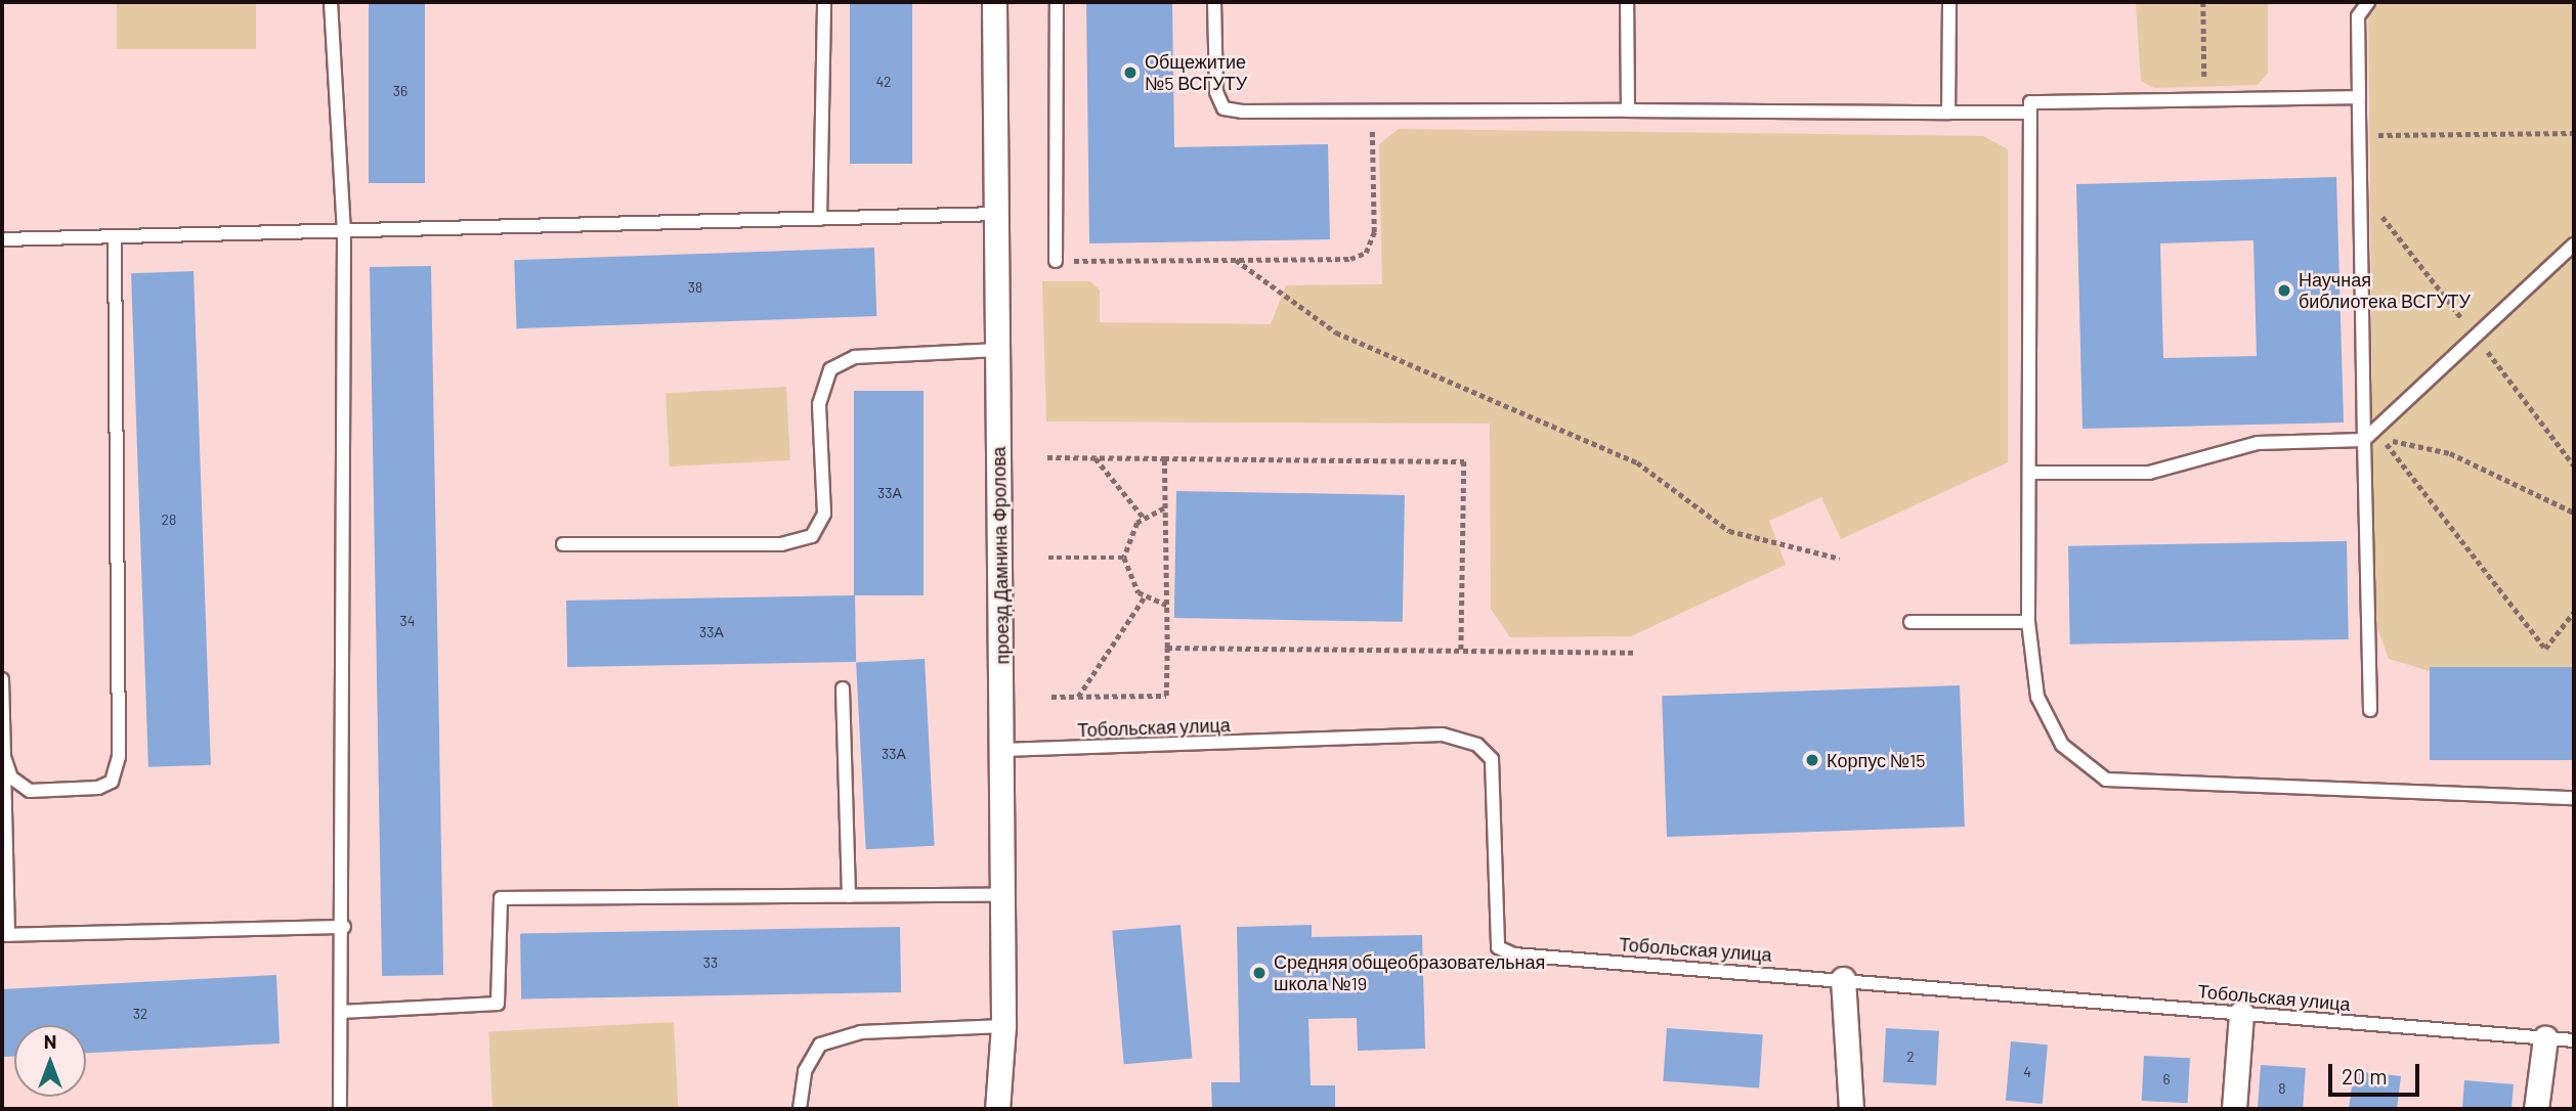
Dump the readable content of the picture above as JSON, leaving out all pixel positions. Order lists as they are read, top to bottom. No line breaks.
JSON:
{"streets":{"street":["проезд Дамнина Фролова"],"lane":["Тобольская улица"]},"crossings":[["проезд Дамнина Фролова","Тобольская улица"]],"places":["Общежитие №5 ВСГУТУ","Научная библиотека ВСГУТУ","Корпус №15","Средняя общеобразовательная школа №19"],"house_numbers":["42","36","38","33А","28","34","33А","33А","33","32","2","4","6","8"],"scale_bar":"20 m","north":"top"}
